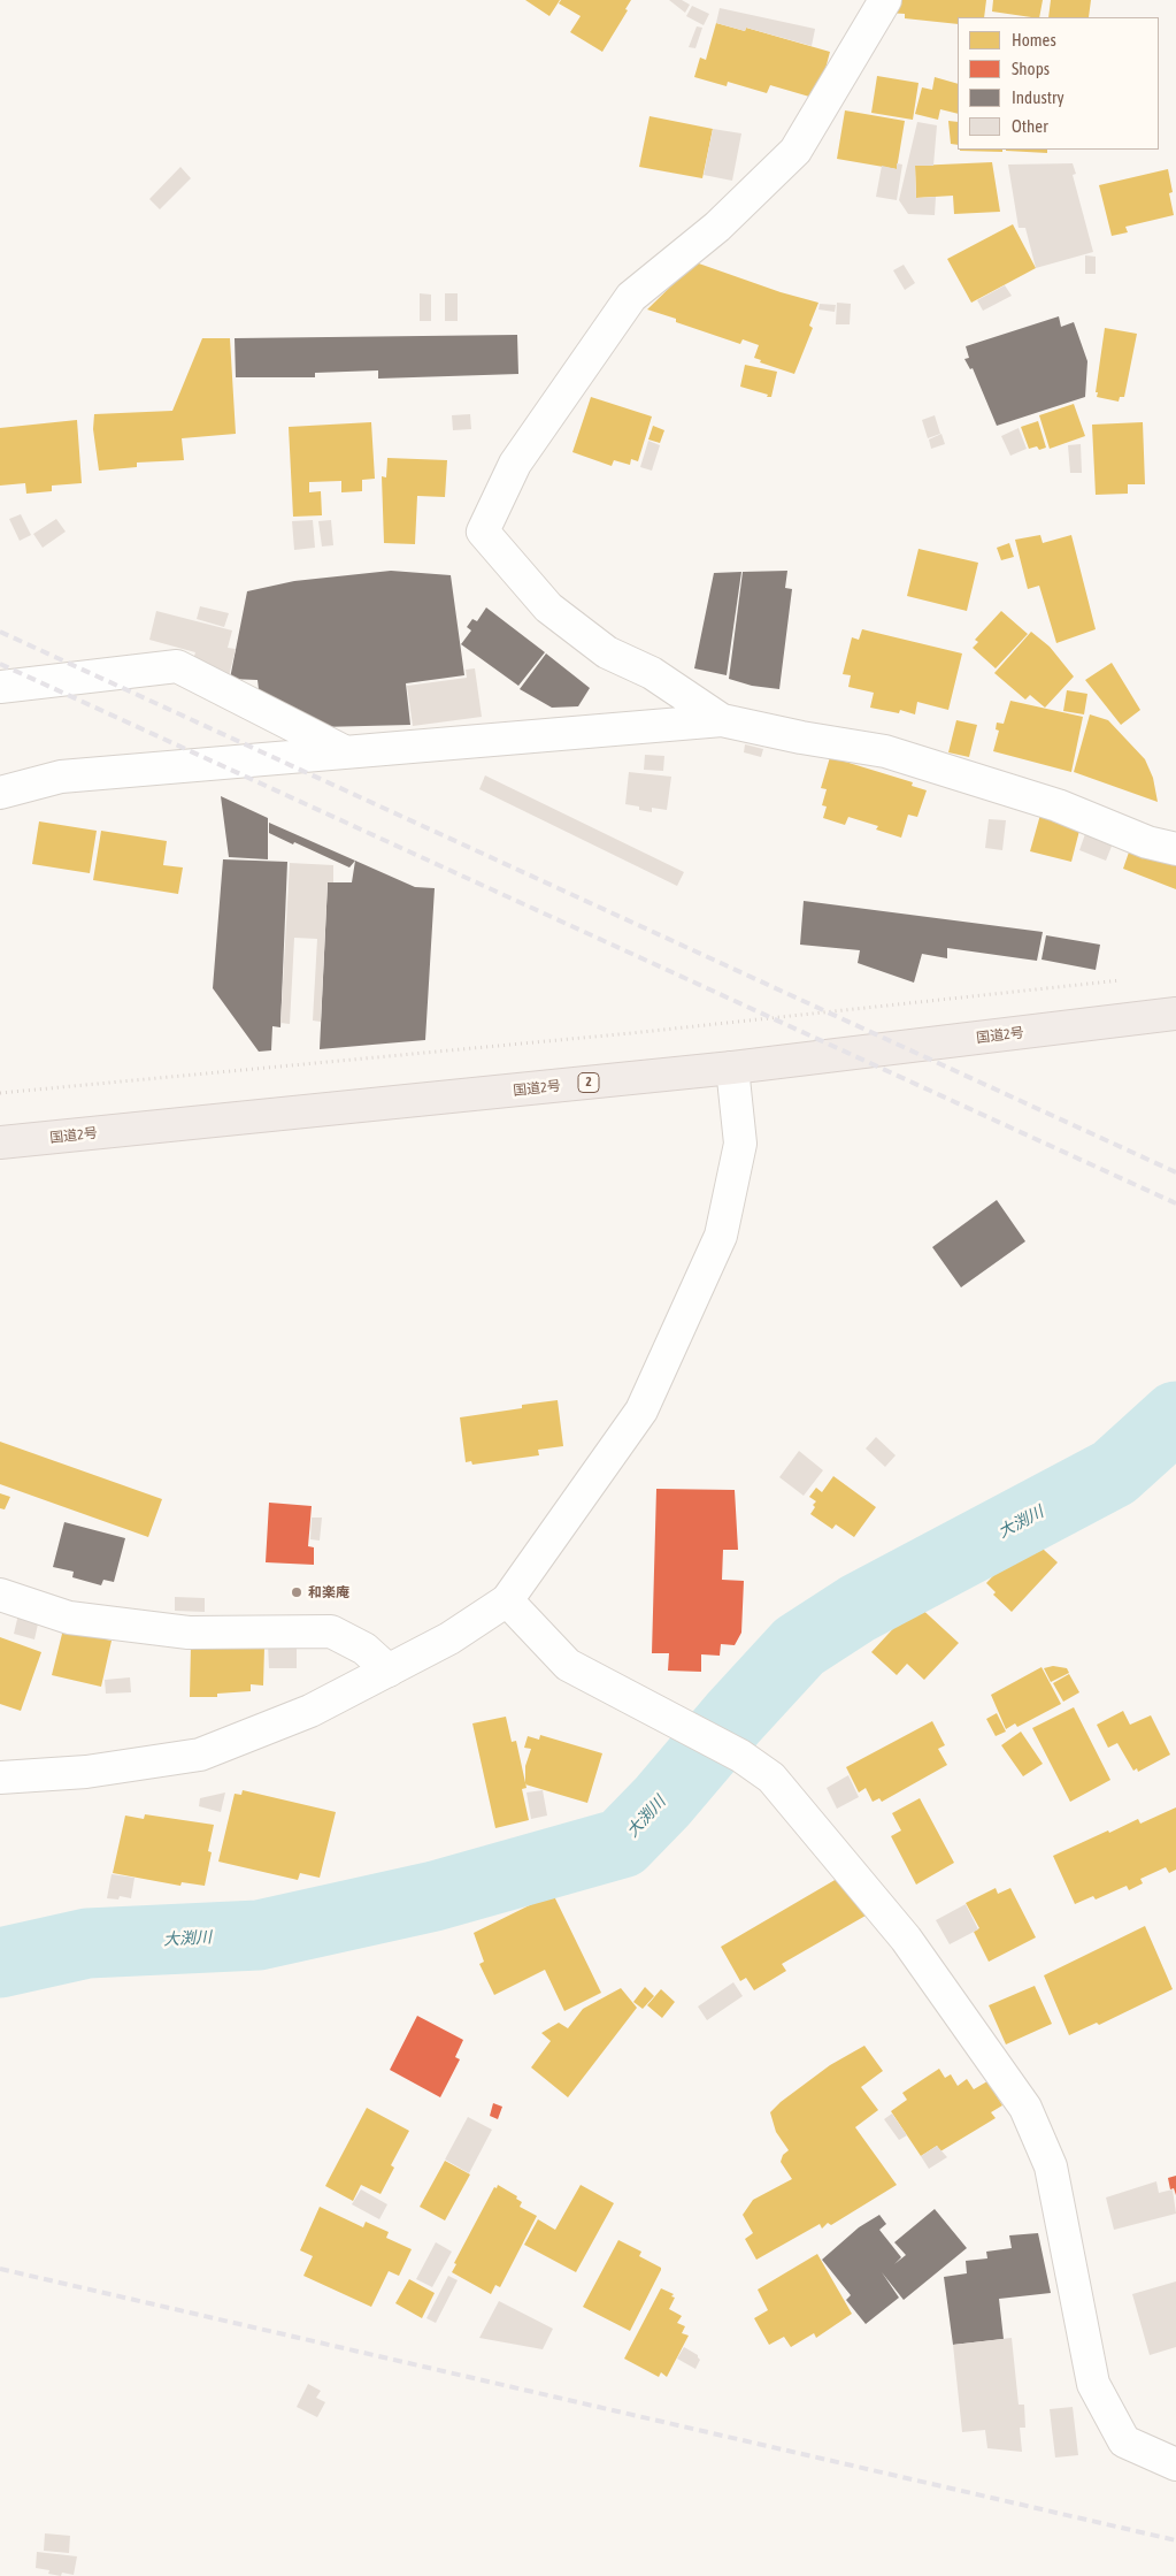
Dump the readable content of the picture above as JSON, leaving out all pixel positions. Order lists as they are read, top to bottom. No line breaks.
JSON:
{"streets":{"highway":["国道2号","2"]},"water":["大渕川"],"places":["和楽庵"],"legend":["Homes","Shops","Industry","Other"]}
